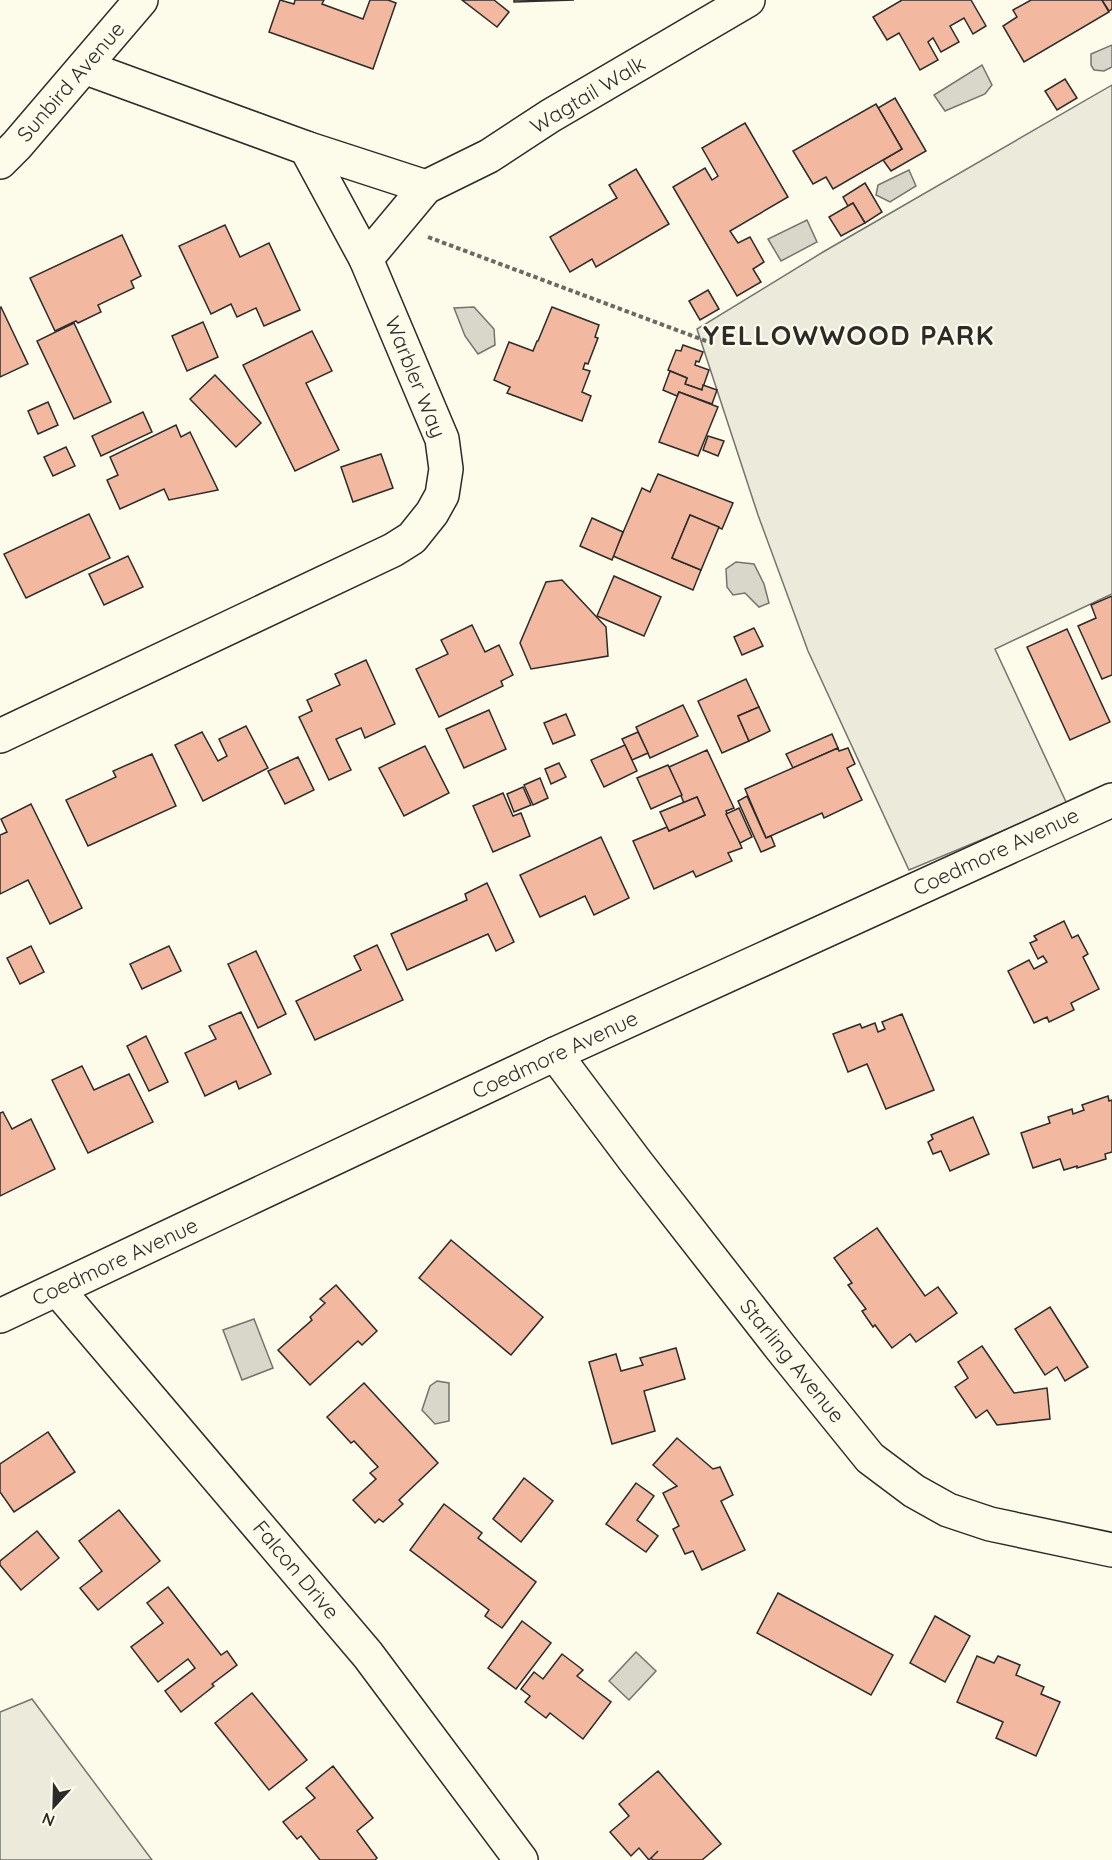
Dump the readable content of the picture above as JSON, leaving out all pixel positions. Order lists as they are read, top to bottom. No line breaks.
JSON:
{"streets":{"street":["Sunbird Avenue","Wagtail Walk","Warbler Way","Coedmore Avenue","Starling Avenue","Falcon Drive"]},"crossings":[["Wagtail Walk","Warbler Way"],["Coedmore Avenue","Starling Avenue"],["Coedmore Avenue","Falcon Drive"]],"districts":["YELLOWWOOD PARK"],"north":"bottom"}
